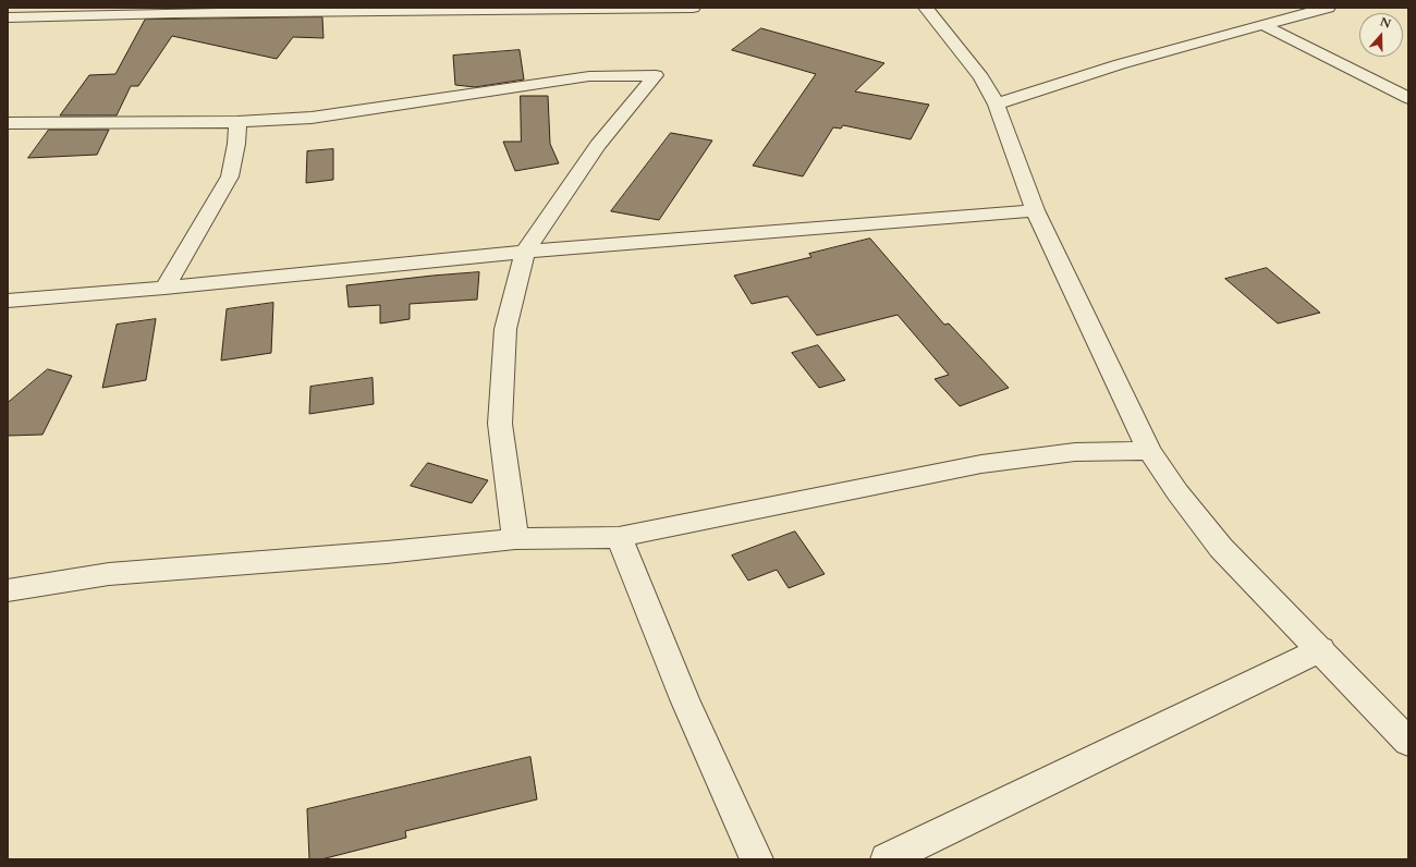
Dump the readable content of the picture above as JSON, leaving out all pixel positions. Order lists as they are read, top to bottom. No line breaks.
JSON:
{"north":"top"}
